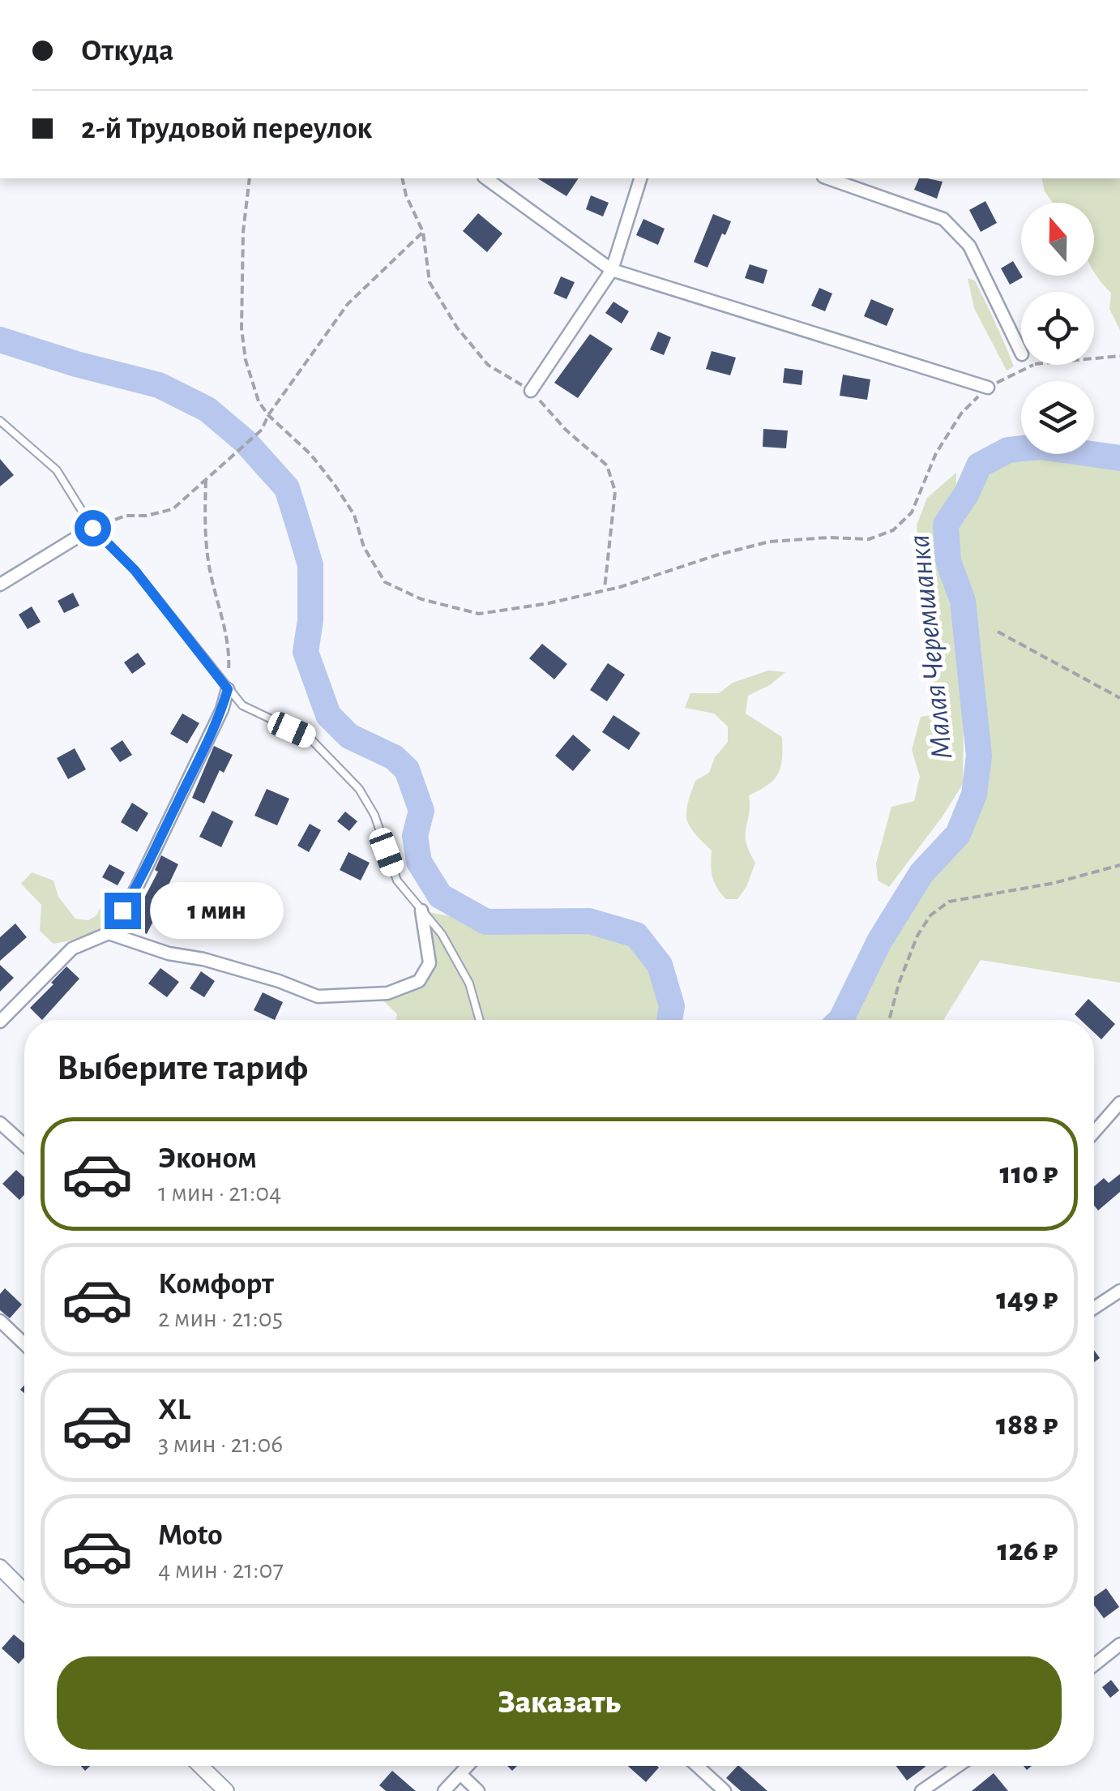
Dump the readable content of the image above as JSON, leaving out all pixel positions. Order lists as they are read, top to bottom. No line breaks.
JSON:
{"water":["Малая Черемшанка"],"north":"top","page":{"banner":["Откуда","2-й Трудовой переулок"],"bubble":"1 мин","heading":"Выберите тариф","list":[{"name":"Эконом","note":"1 мин · 21:04","value":"110 ₽"},{"name":"Комфорт","note":"2 мин · 21:05","value":"149 ₽"},{"name":"XL","note":"3 мин · 21:06","value":"188 ₽"},{"name":"Moto","note":"4 мин · 21:07","value":"126 ₽"}],"buttons":"Заказать"}}
